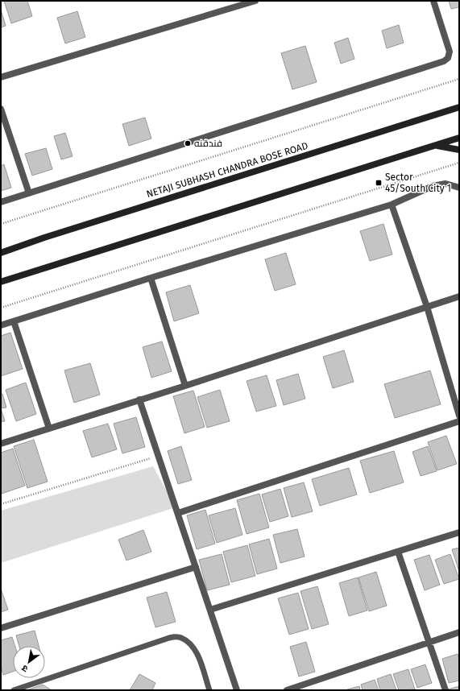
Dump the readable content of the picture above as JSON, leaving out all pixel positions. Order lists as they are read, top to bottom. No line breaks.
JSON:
{"streets":{"main road":["NETAJI SUBHASH CHANDRA BOSE ROAD"]},"places":{"other":["فندقنه"],"transit":["Sector 45/South City 1"]},"north":"bottom left"}
